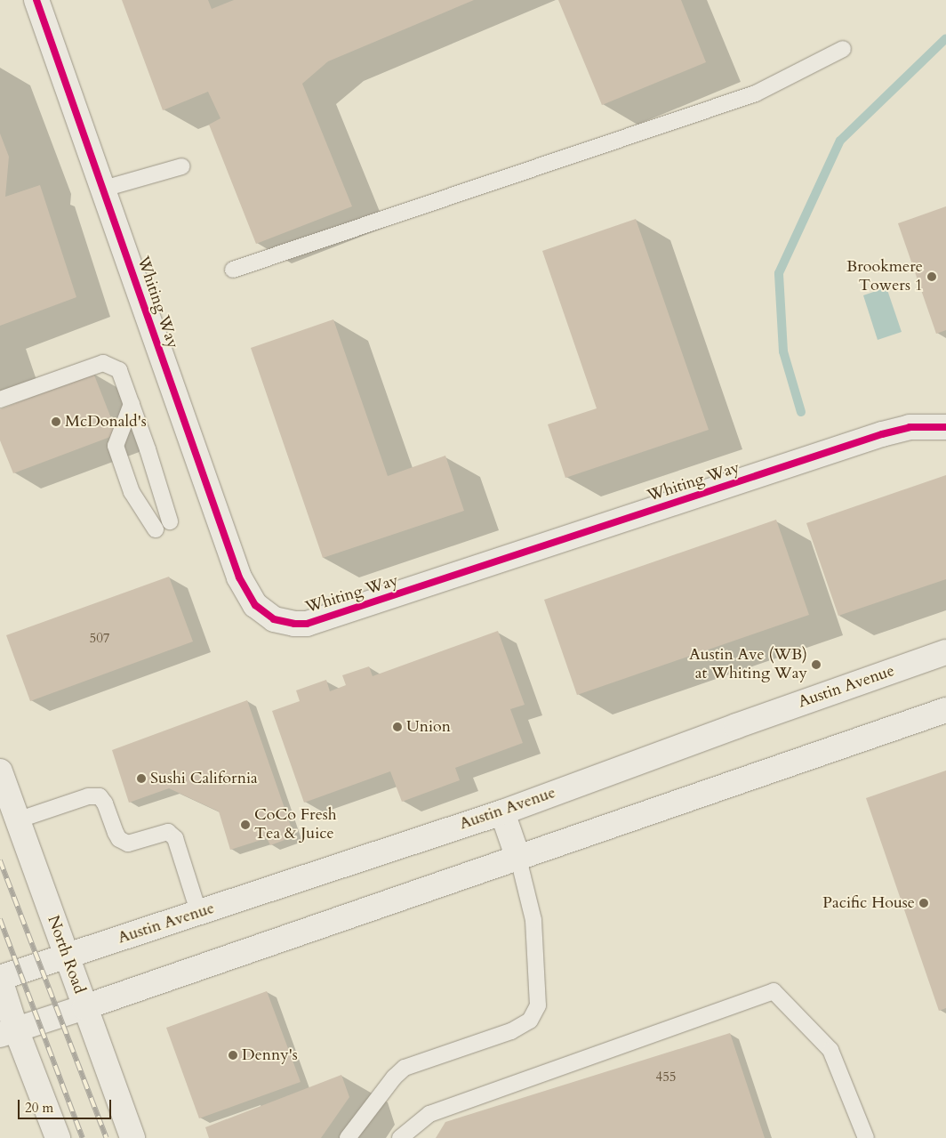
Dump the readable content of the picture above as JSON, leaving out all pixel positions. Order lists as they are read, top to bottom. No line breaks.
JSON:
{"streets":{"main road":["Whiting Way","Austin Avenue","North Road"]},"crossings":[["Austin Avenue","North Road"]],"places":["Brookmere Towers 1","McDonald's","Austin Ave (WB) at Whiting Way","Union","Sushi California","CoCo Fresh Tea & Juice","Pacific House","Denny's"],"house_numbers":["507","455"],"scale_bar":"20 m"}
